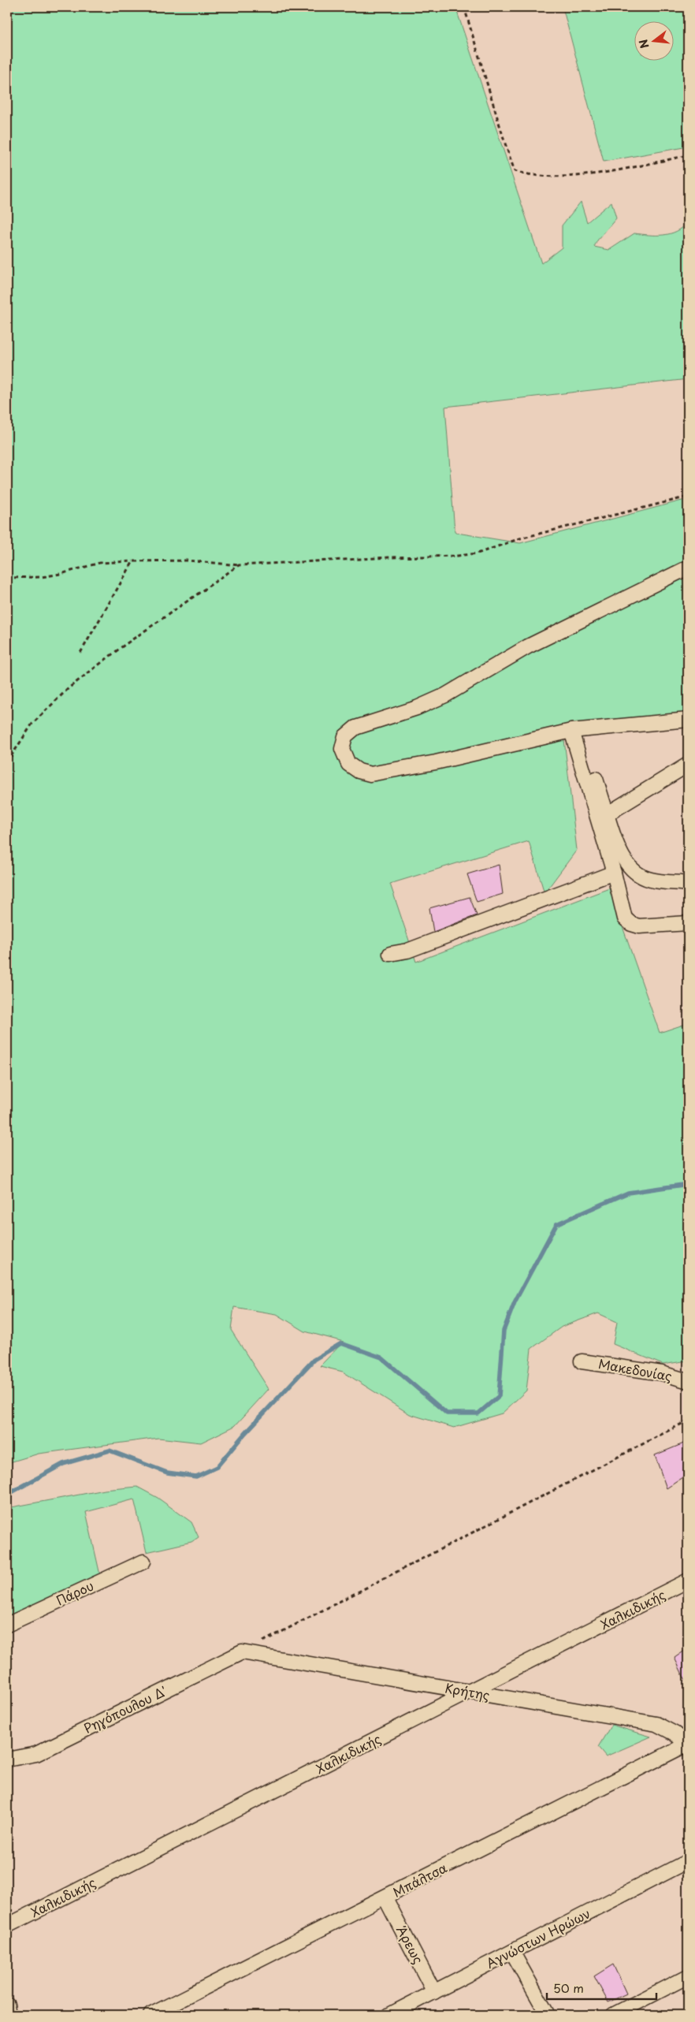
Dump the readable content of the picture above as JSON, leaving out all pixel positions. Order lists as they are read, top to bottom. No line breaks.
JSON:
{"streets":{"street":["Μακεδονίας","Πάρου","Χαλκιδικής","Κρήτης","Ρηγόπουλου Δ'","Μπάλτσα","Αγνώστων Ηρώων","Άρεως"]},"crossings":[["Χαλκιδικής","Κρήτης"],["Κρήτης","Ρηγόπουλου Δ'"],["Κρήτης","Μπάλτσα"],["Μπάλτσα","Άρεως"],["Αγνώστων Ηρώων","Άρεως"]],"scale_bar":"50 m","north":"left"}
